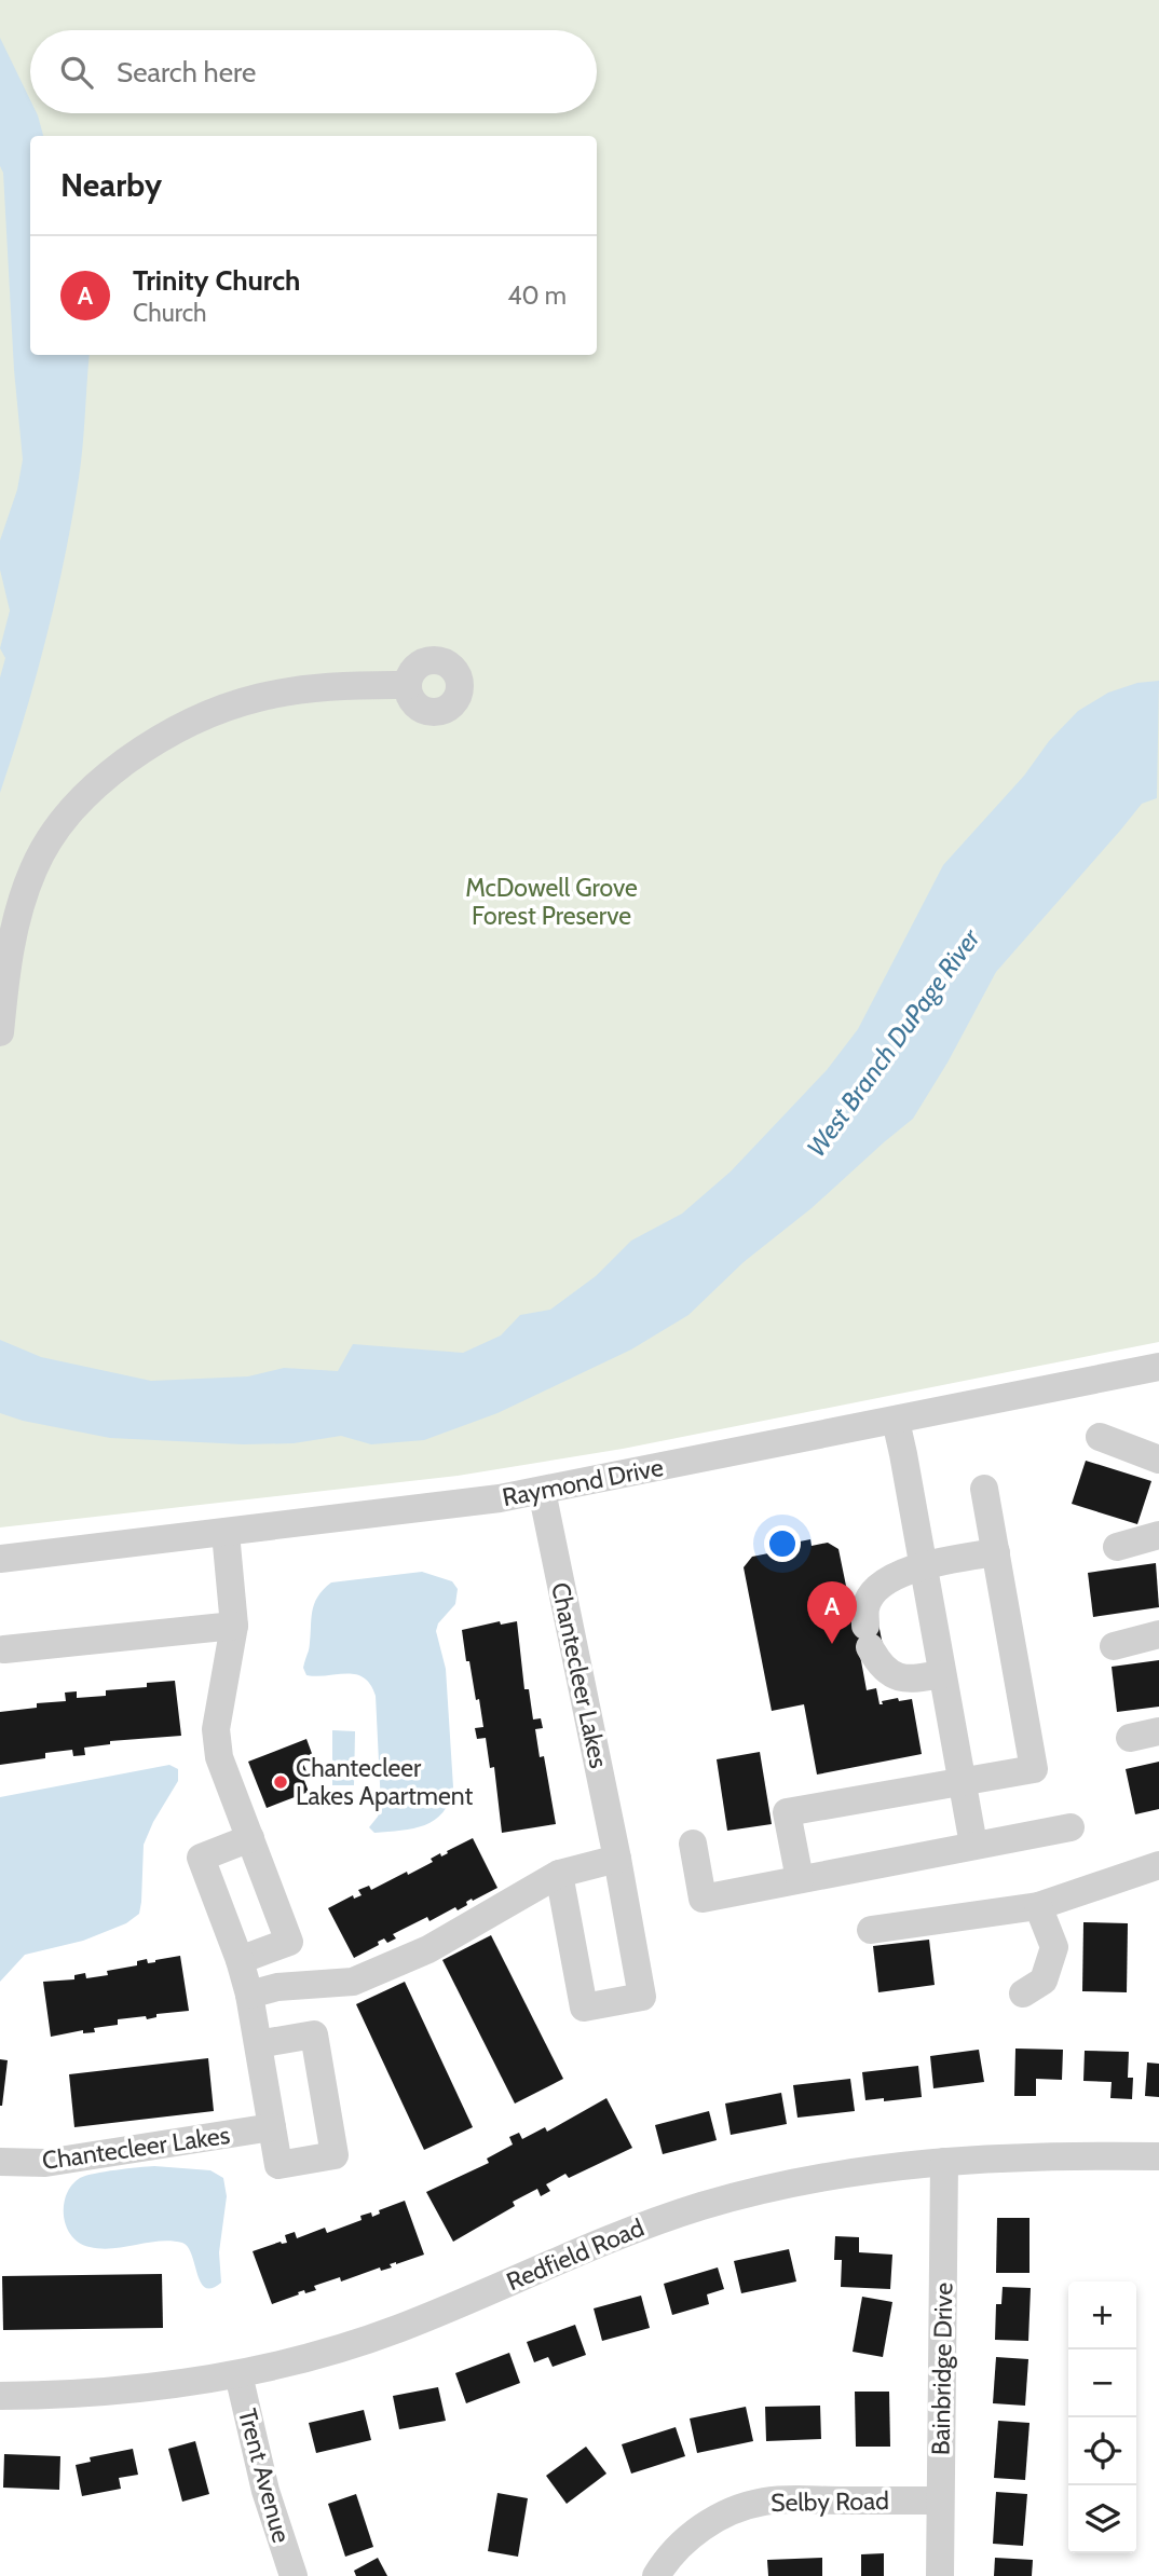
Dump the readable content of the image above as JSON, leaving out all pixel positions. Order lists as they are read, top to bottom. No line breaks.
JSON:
{"streets":{"street":["Raymond Drive","Chantecleer Lakes","Redfield Road","Bainbridge Drive","Trent Avenue","Selby Road"]},"crossings":[["Raymond Drive","Chantecleer Lakes"],["Redfield Road","Bainbridge Drive"],["Redfield Road","Trent Avenue"],["Bainbridge Drive","Selby Road"]],"water":["West Branch DuPage River"],"parks":["McDowell Grove Forest Preserve"],"places":["Chantecleer Lakes Apartment"],"page":{"search":"Search here","heading":"Nearby","list":[{"mark":"A","name":"Trinity Church","note":"Church","value":"40 m"}],"pins":"A","map_buttons":["+","−"]}}
